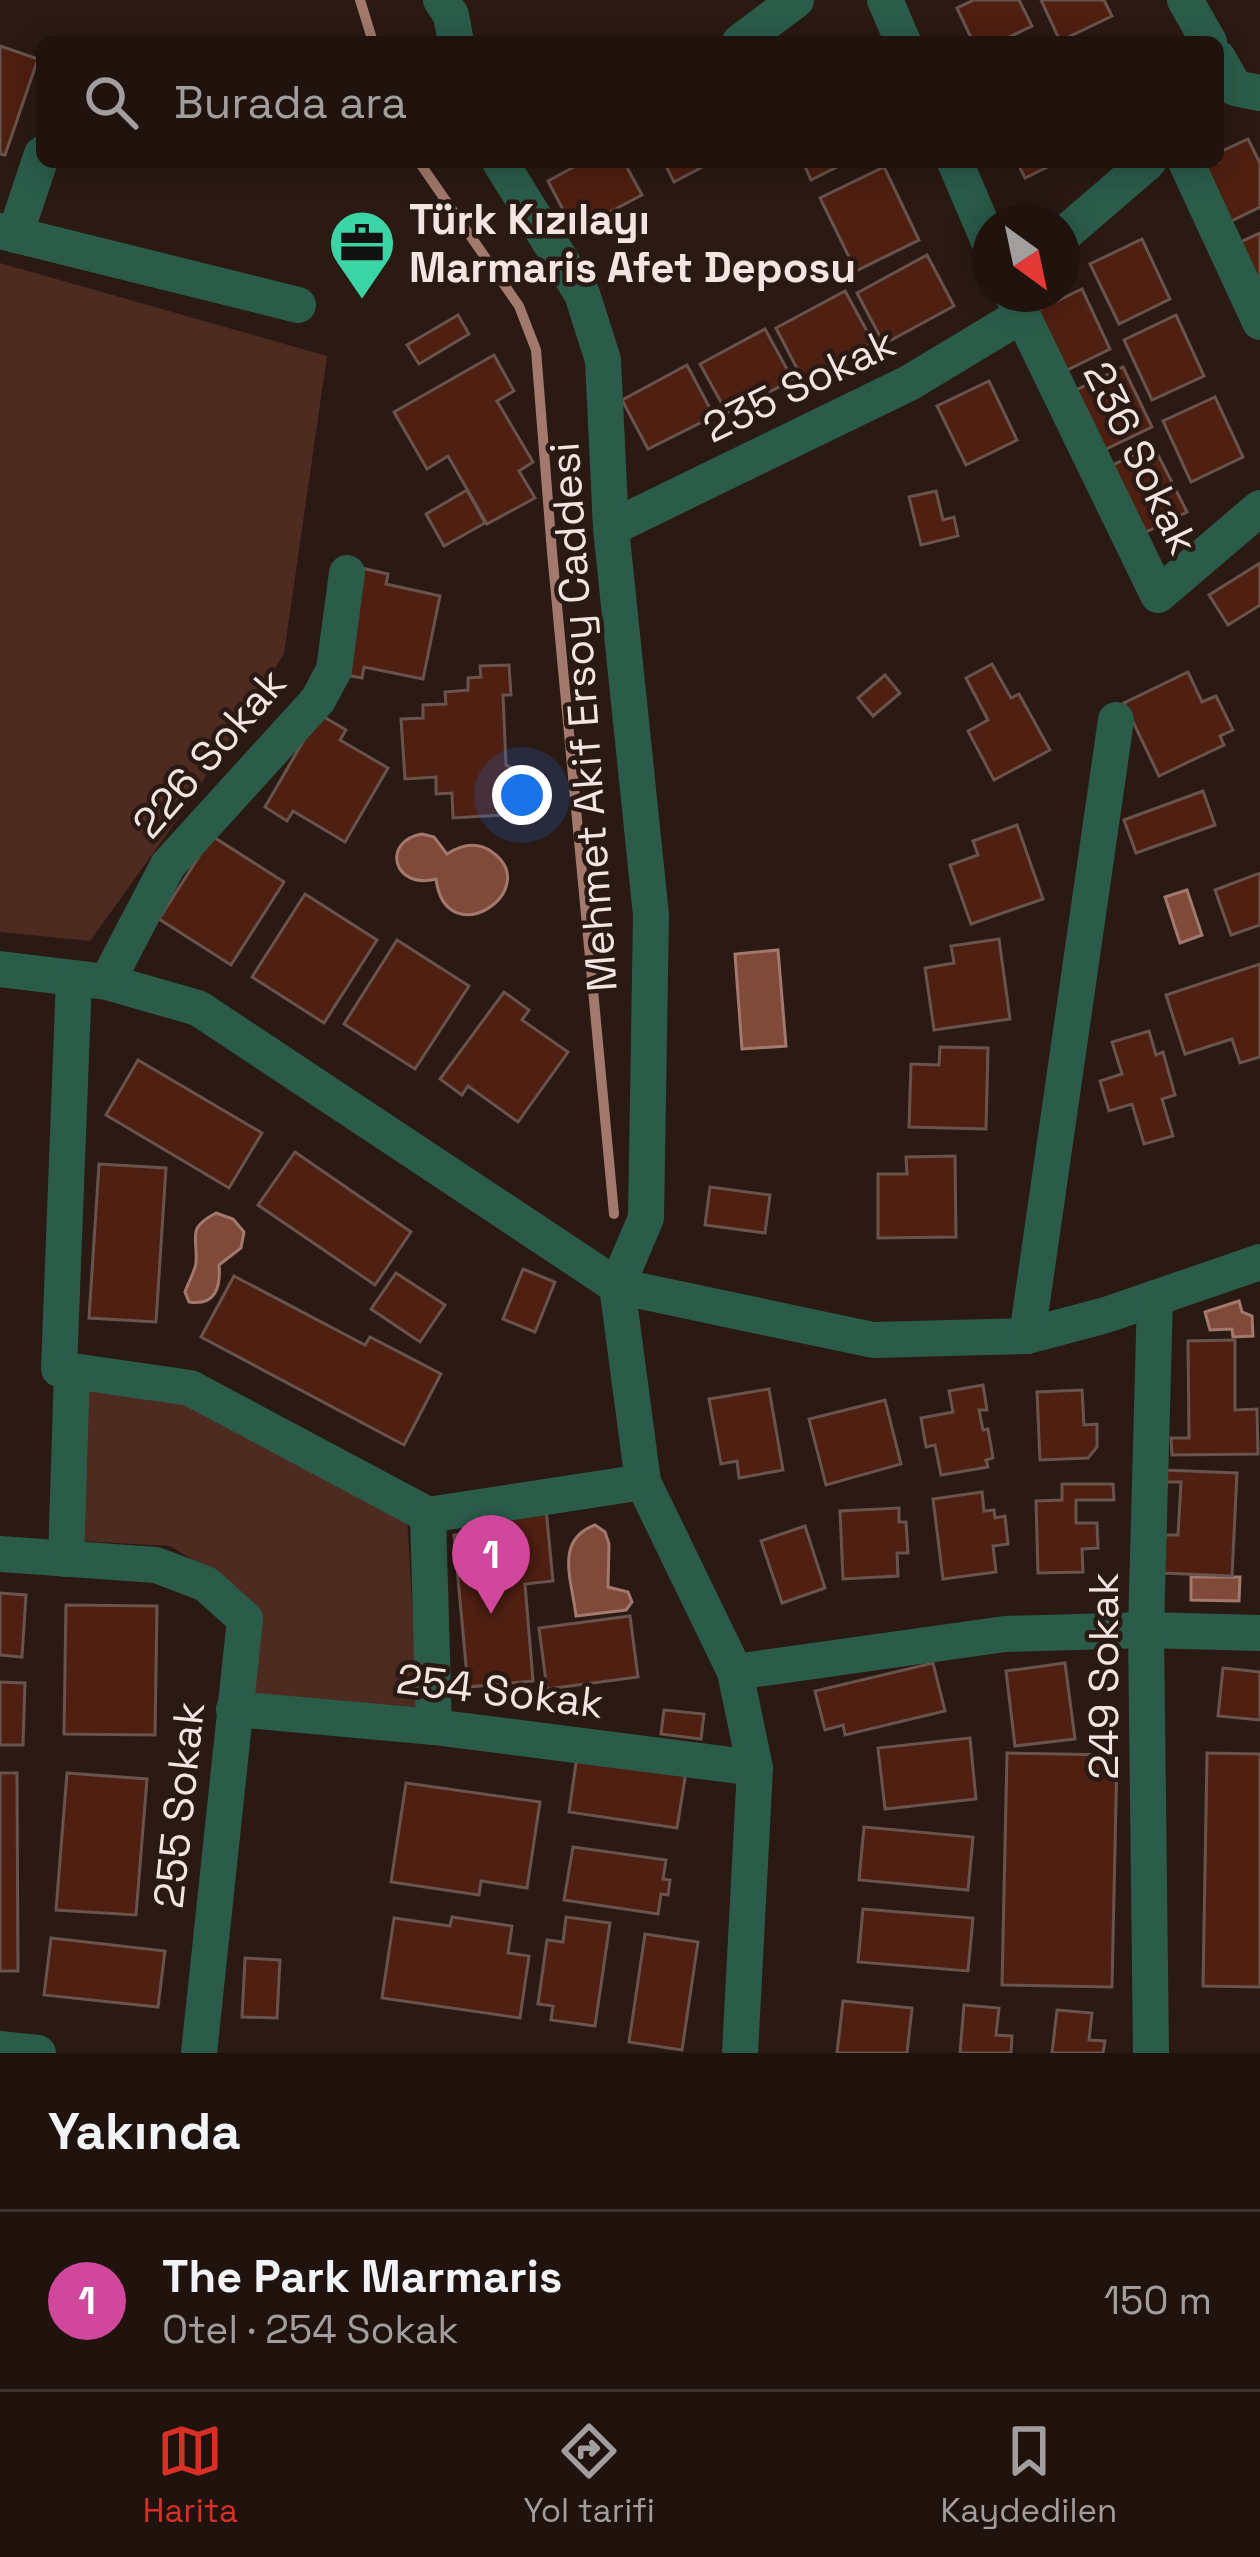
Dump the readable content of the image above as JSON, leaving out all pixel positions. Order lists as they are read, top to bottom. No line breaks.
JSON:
{"streets":{"street":["235 Sokak","236 Sokak","Mehmet Akif Ersoy Caddesi","226 Sokak","249 Sokak","254 Sokak","255 Sokak"]},"crossings":[["235 Sokak","Mehmet Akif Ersoy Caddesi"],["254 Sokak","255 Sokak"]],"places":{"office":["Türk Kızılayı Marmaris Afet Deposu"]},"north":"bottom right","page":{"search":"Burada ara","pins":"1","heading":"Yakında","list":[{"mark":"1","name":"The Park Marmaris","note":"Otel · 254 Sokak","value":"150 m"}],"nav":["Harita","Yol tarifi","Kaydedilen"]}}
